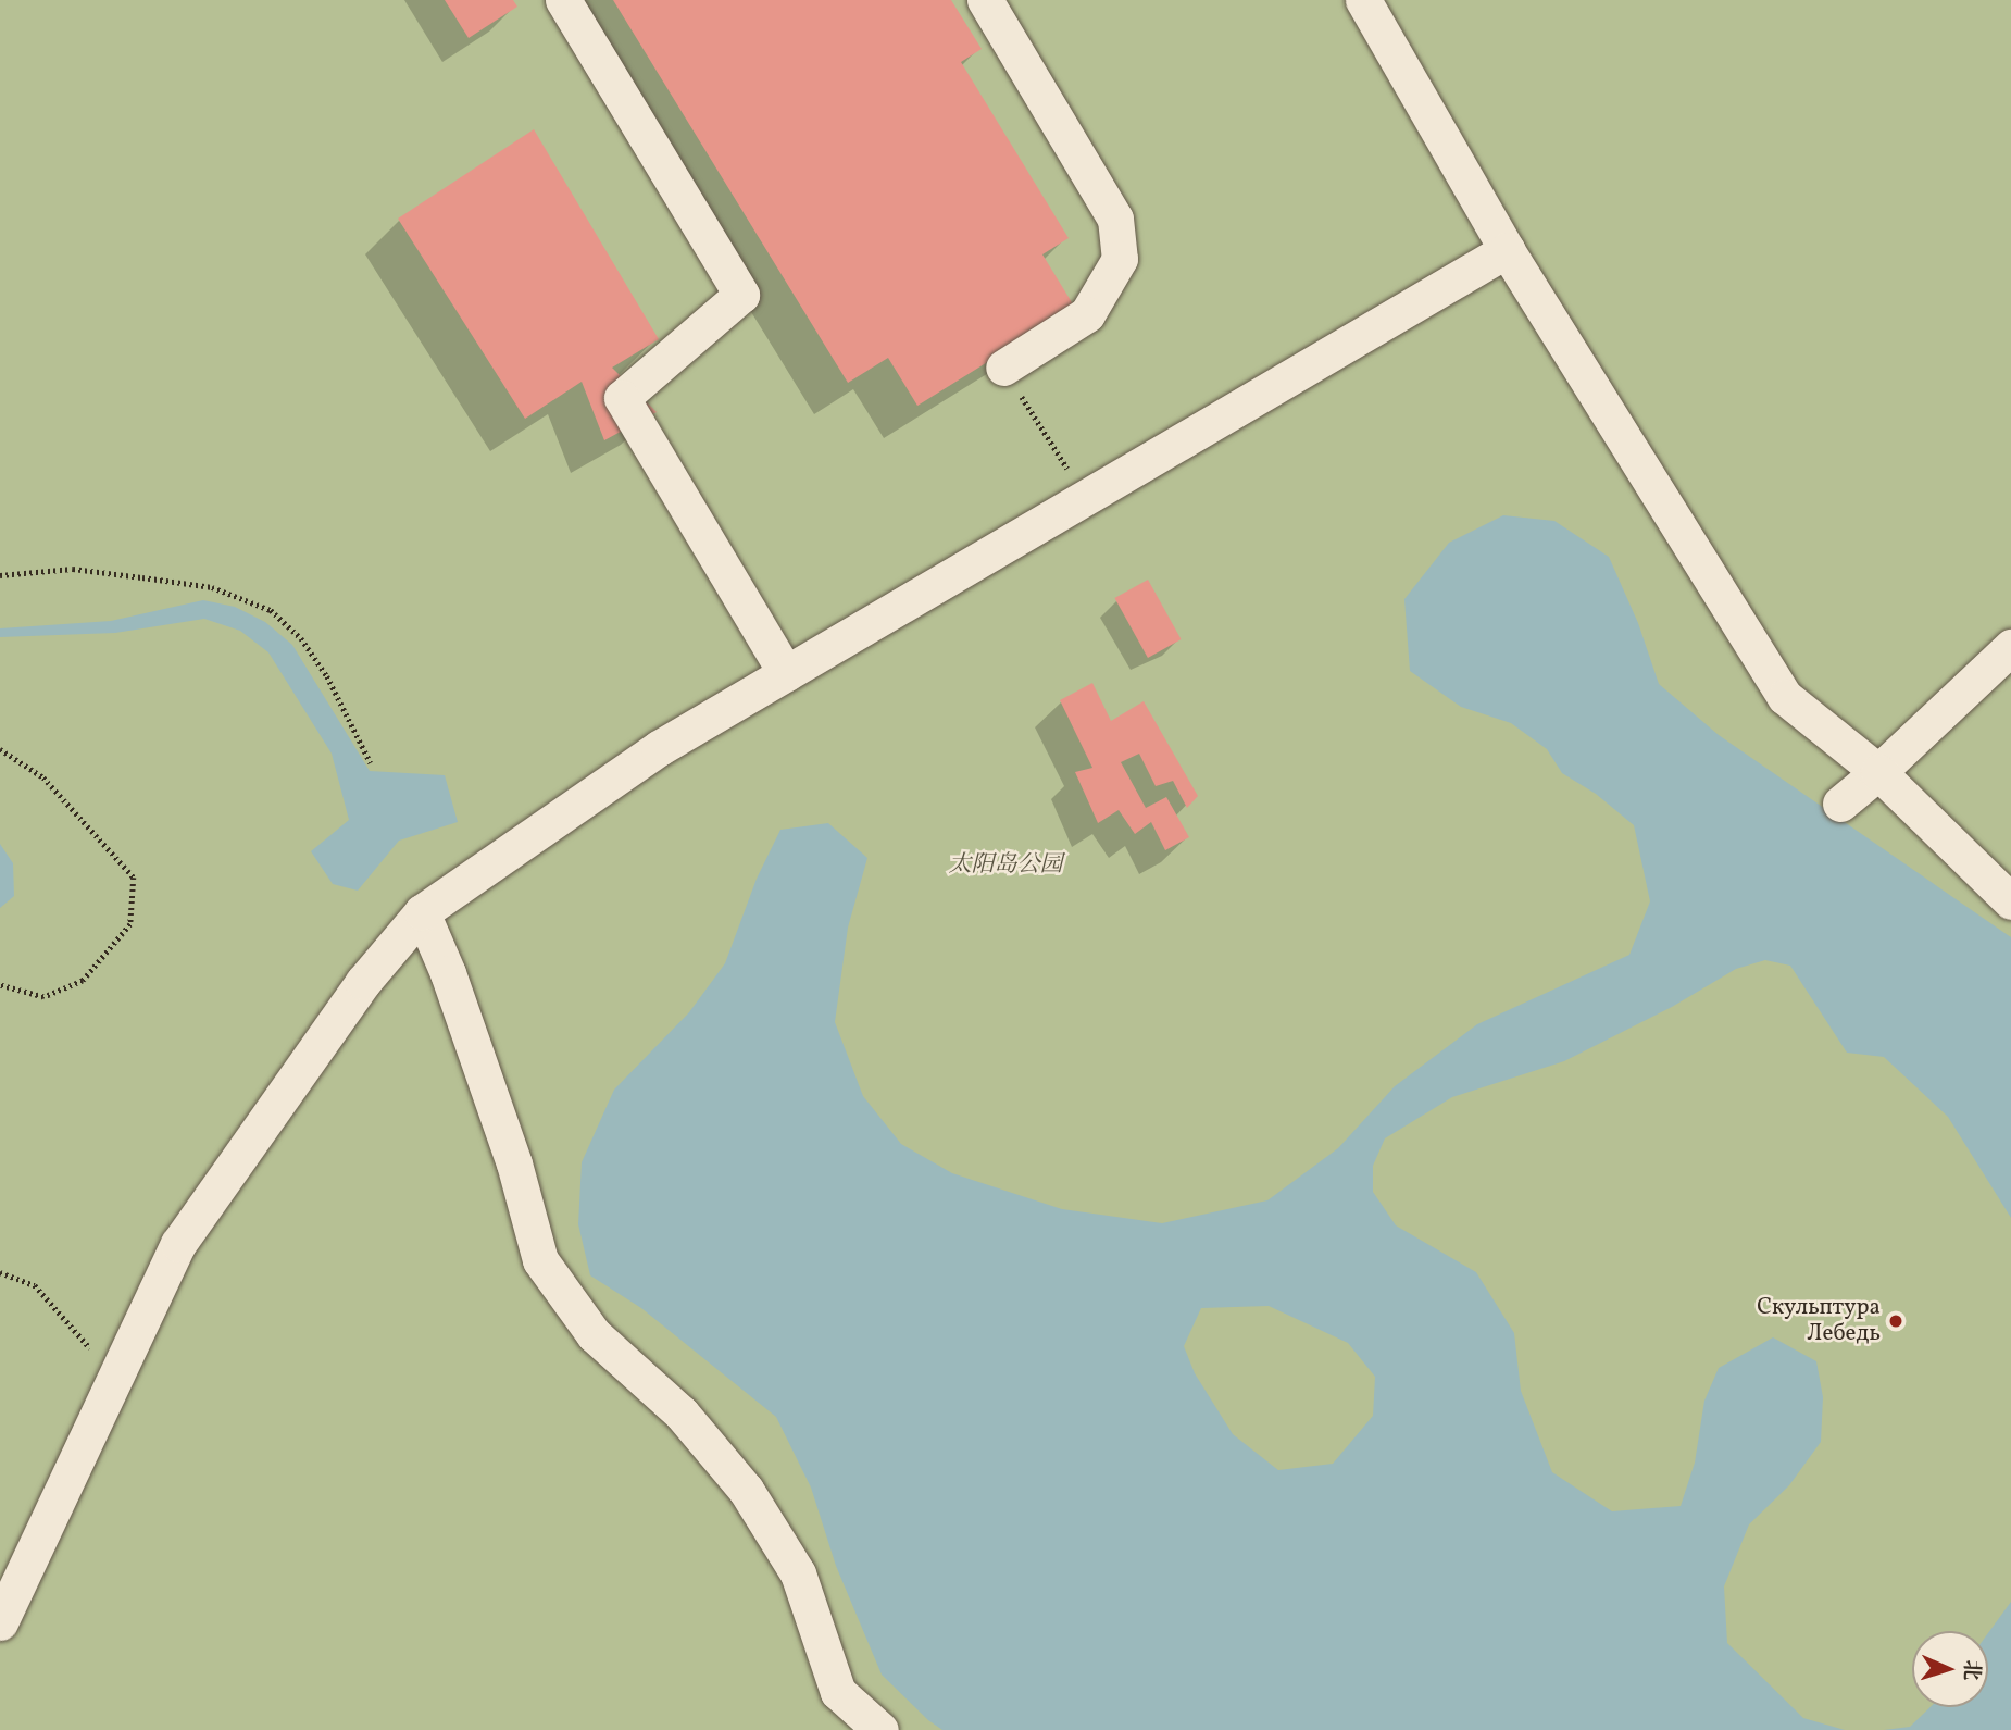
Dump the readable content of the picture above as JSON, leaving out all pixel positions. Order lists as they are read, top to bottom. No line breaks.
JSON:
{"parks":["太阳岛公园"],"places":["Скульптура Лебедь"],"north":"right"}
